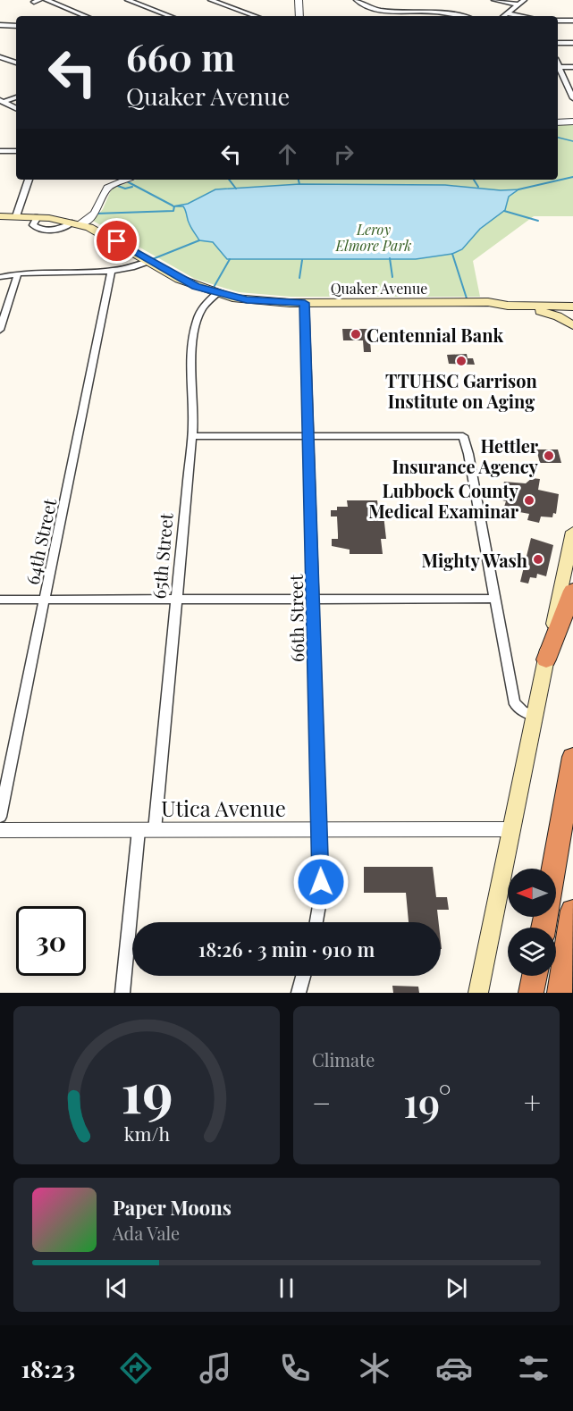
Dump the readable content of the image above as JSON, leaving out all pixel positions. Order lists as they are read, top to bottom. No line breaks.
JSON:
{"streets":{"main road":["Quaker Avenue"],"street":["64th Street","65th Street","66th Street","Utica Avenue"]},"crossings":[["Quaker Avenue","65th Street"],["Quaker Avenue","66th Street"],["65th Street","Utica Avenue"],["66th Street","Utica Avenue"]],"parks":["Leroy Elmore Park"],"places":["Centennial Bank","TTUHSC Garrison Institute on Aging","Hettler Insurance Agency","Lubbock County Medical Examinar","Mighty Wash"],"north":"left","page":{"turn":["660 m","Quaker Avenue"],"limit":"30","trip":"18:26 · 3 min · 910 m","tile":"Climate","heat":["−","19°","+"],"song":["Paper Moons","Ada Vale"],"tabs":"18:23","gauge":["19","km/h"]}}
